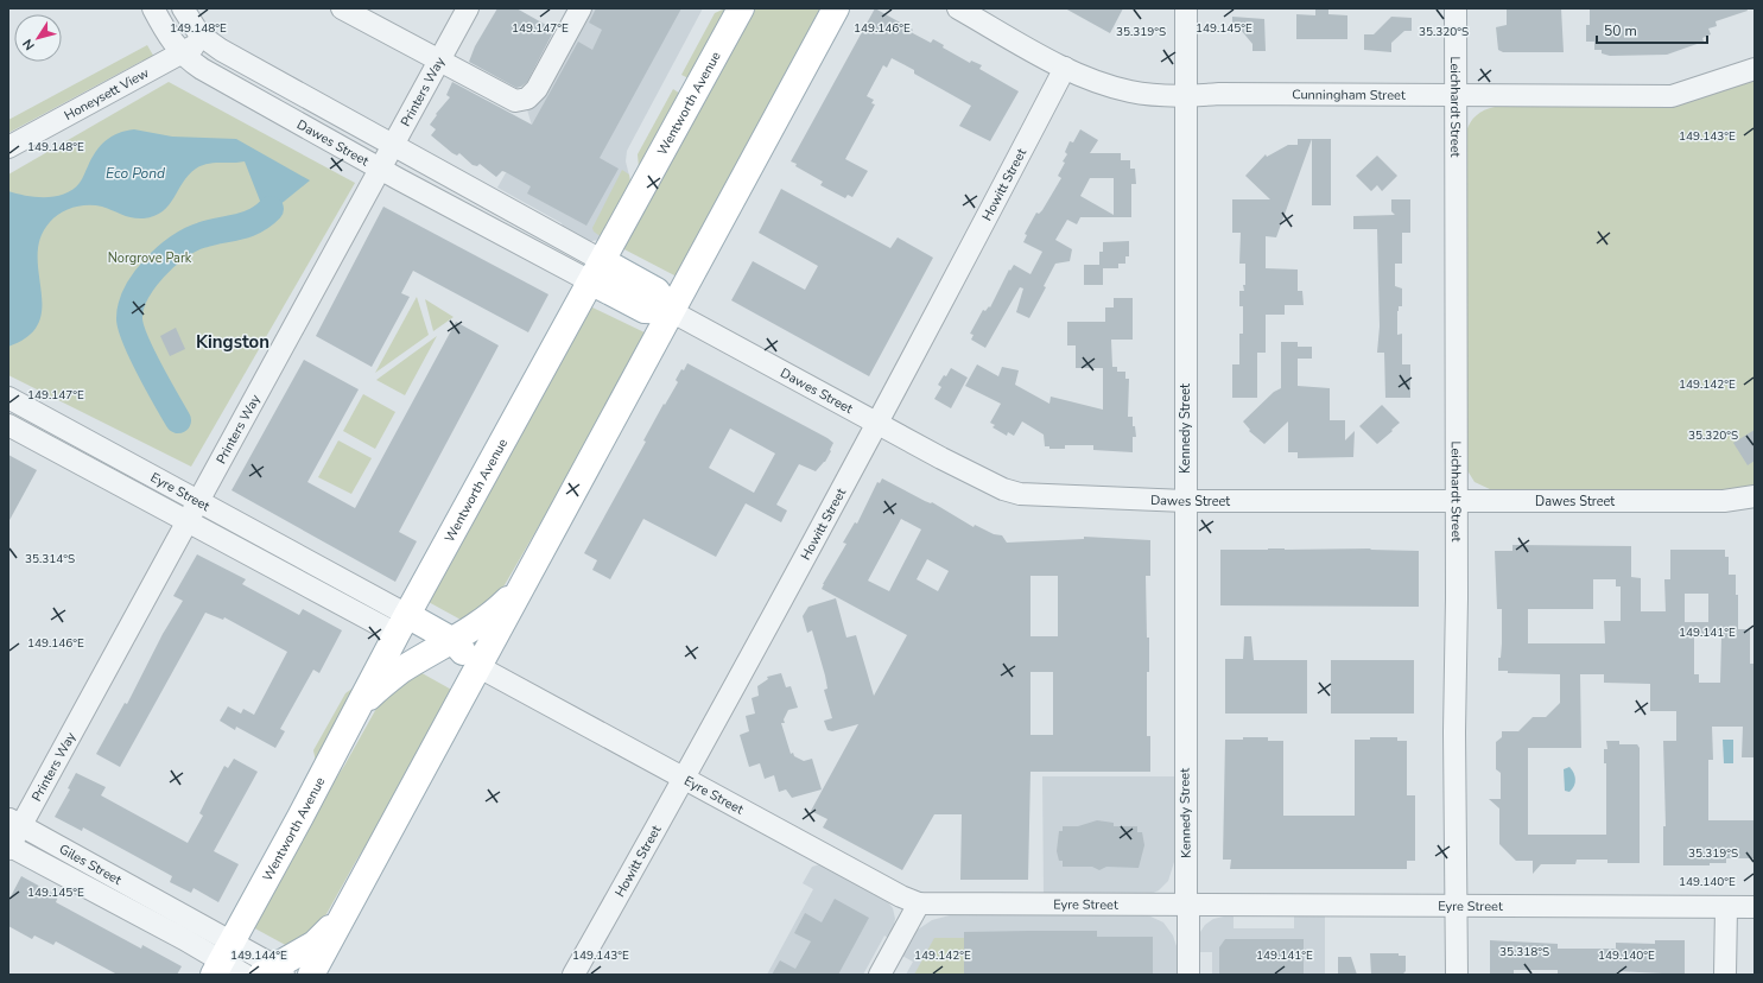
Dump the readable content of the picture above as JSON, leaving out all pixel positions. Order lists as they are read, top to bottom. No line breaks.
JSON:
{"streets":{"main road":["Wentworth Avenue","Eyre Street"],"street":["Printers Way","Honeysett View","Cunningham Street","Leichhardt Street","Dawes Street","Howitt Street","Kennedy Street","Giles Street"]},"crossings":[["Printers Way","Dawes Street"],["Printers Way","Eyre Street"],["Printers Way","Giles Street"],["Honeysett View","Dawes Street"],["Cunningham Street","Leichhardt Street"],["Cunningham Street","Howitt Street"],["Cunningham Street","Kennedy Street"],["Wentworth Avenue","Dawes Street"],["Wentworth Avenue","Eyre Street"],["Wentworth Avenue","Giles Street"],["Leichhardt Street","Dawes Street"],["Leichhardt Street","Eyre Street"],["Dawes Street","Howitt Street"],["Dawes Street","Kennedy Street"],["Howitt Street","Eyre Street"],["Kennedy Street","Eyre Street"]],"districts":["Kingston"],"water":["Eco Pond"],"parks":["Norgrove Park"],"scale_bar":"50 m","north":"bottom left","coordinates":["149.148°E","149.147°E","149.146°E","149.145°E","35.319°S","35.320°S","149.143°E","149.142°E","35.314°S","149.141°E","149.140°E","35.318°S","149.144°E"]}
